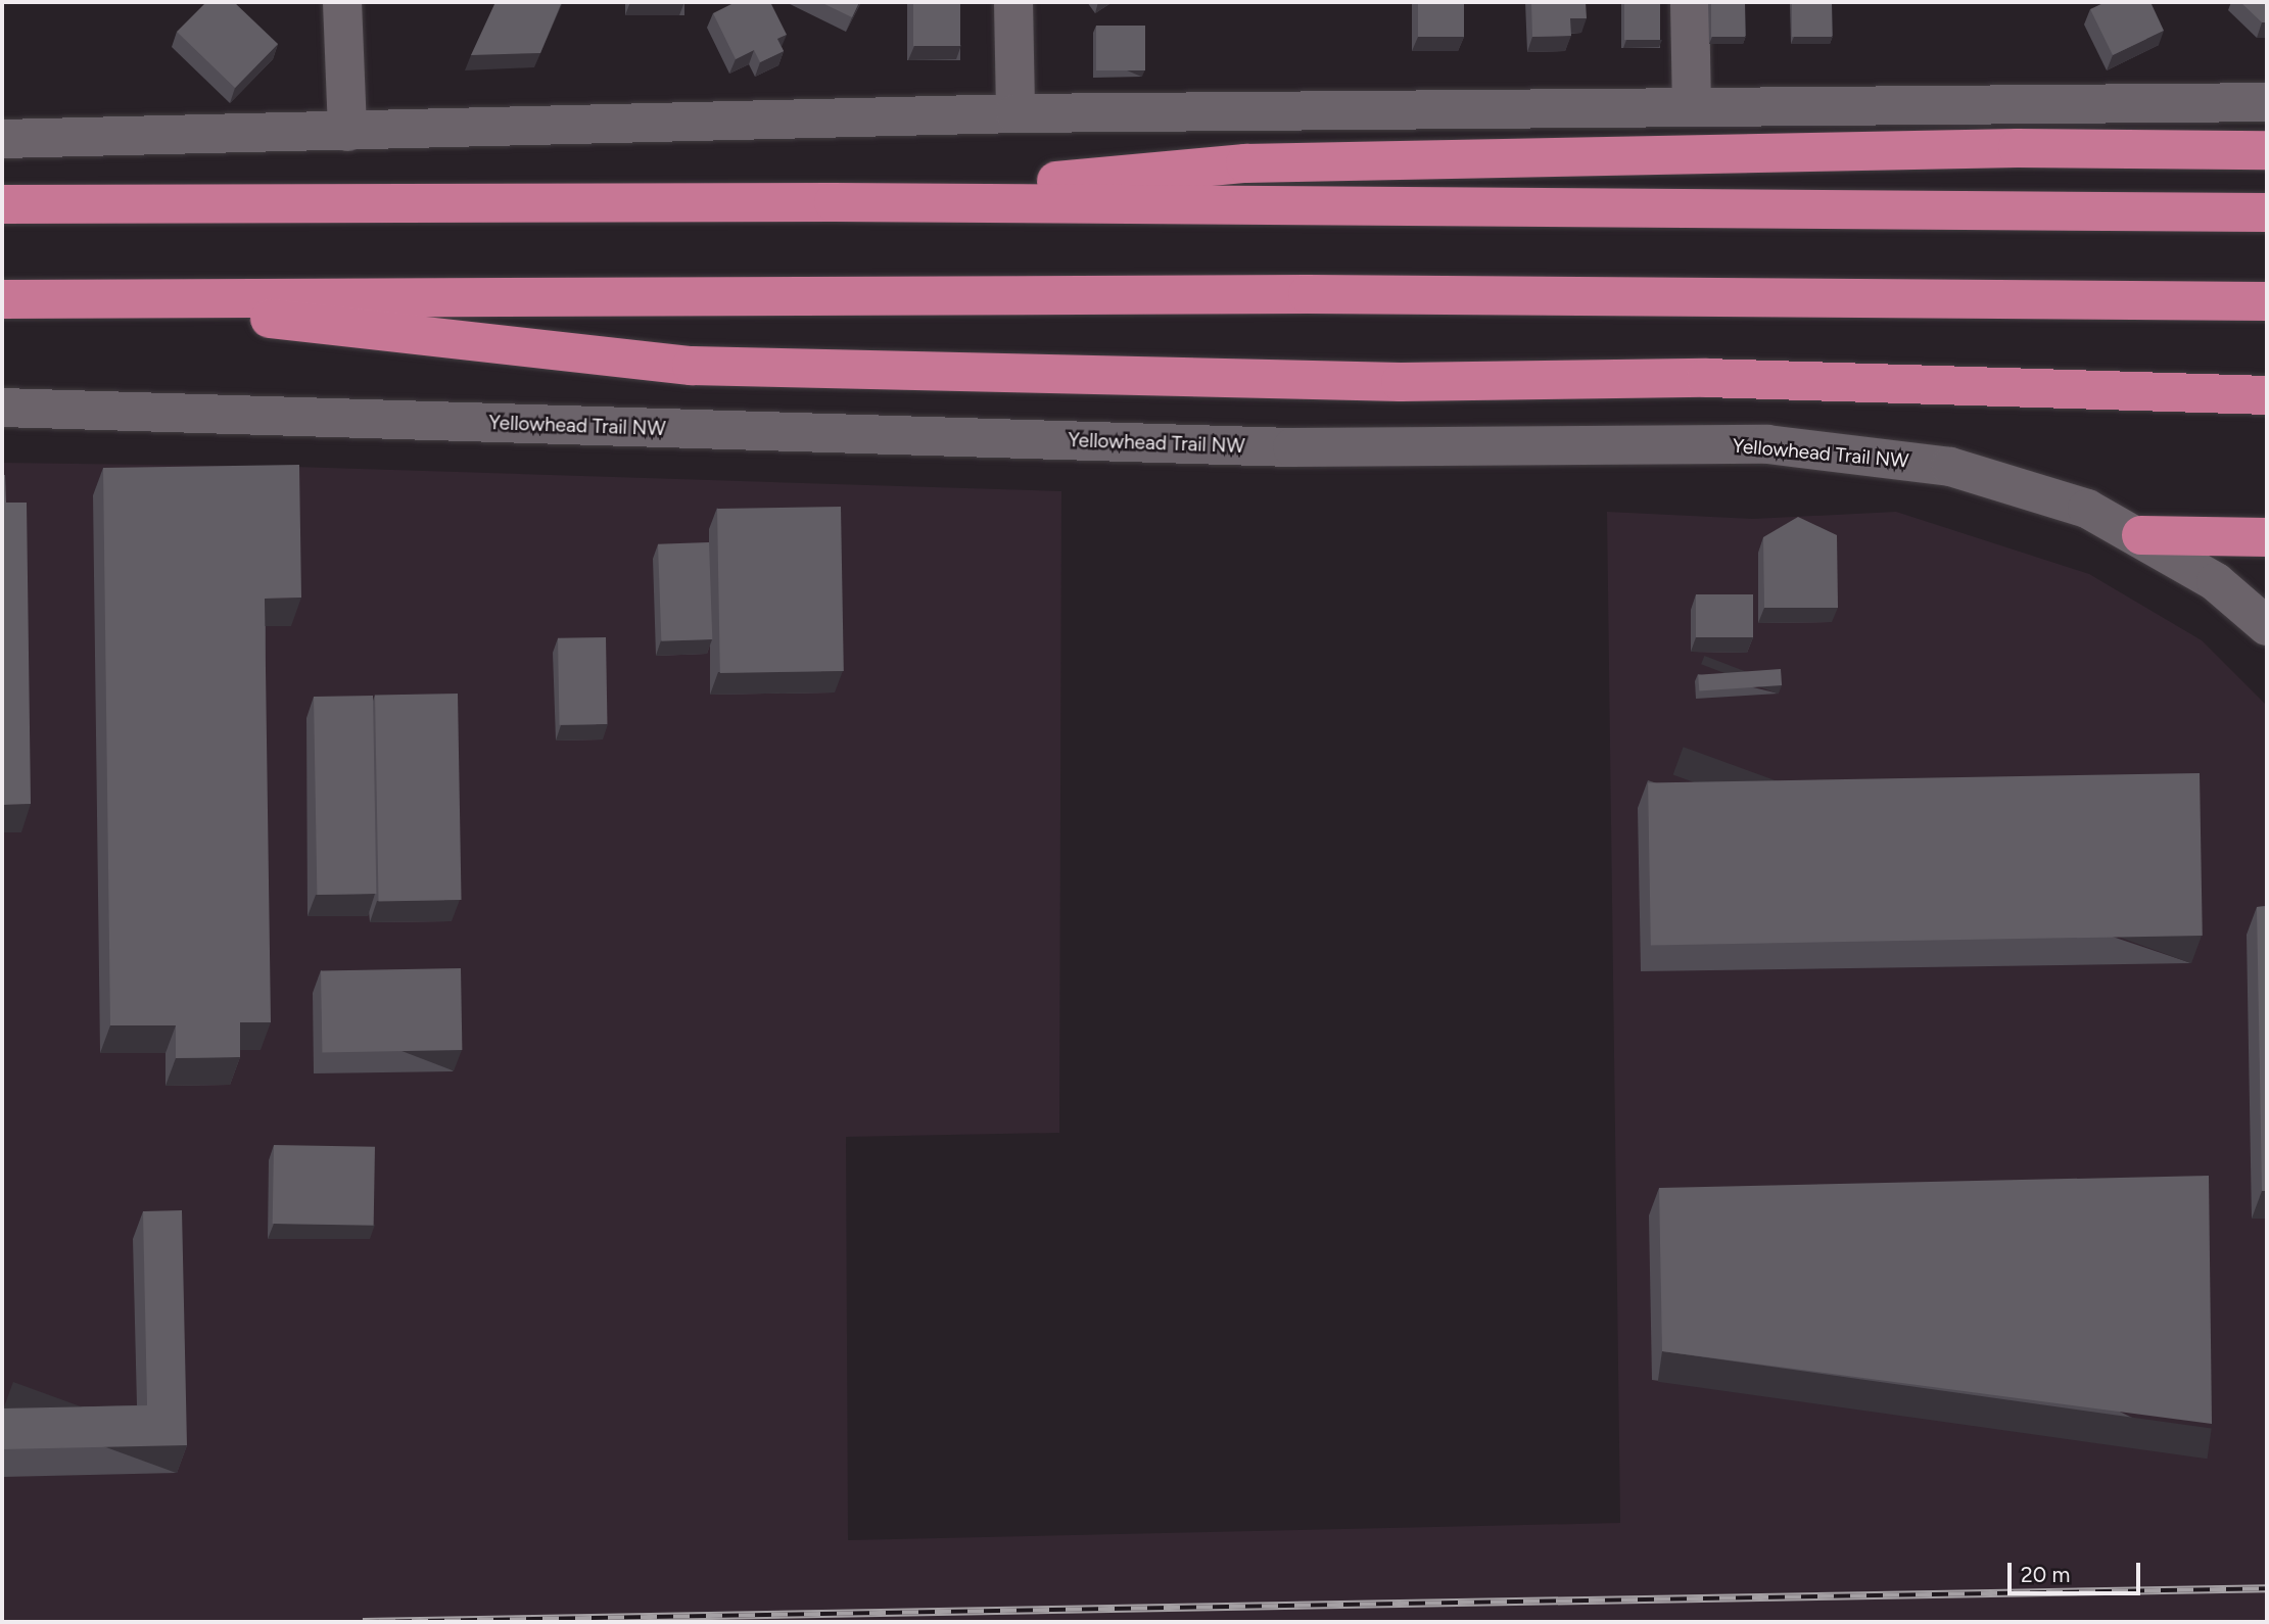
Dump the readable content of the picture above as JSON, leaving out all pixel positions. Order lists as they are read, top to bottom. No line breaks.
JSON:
{"streets":{"street":["Yellowhead Trail NW"]},"scale_bar":"20 m"}
